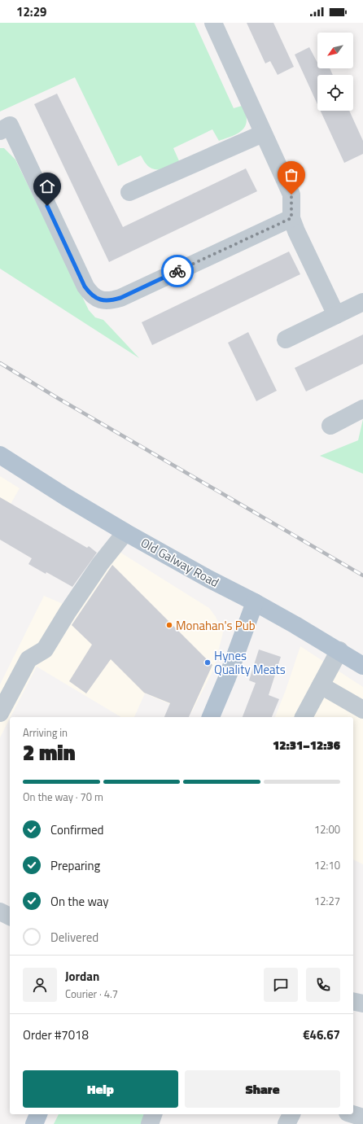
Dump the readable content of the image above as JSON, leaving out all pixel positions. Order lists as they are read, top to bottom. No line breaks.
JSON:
{"streets":{"main road":["Old Galway Road"]},"places":["Monahan's Pub","Hynes Quality Meats"],"north":"bottom left","page":{"status":"12:29","heading":["2 min","Arriving in","12:31–12:36"],"panel":["Jordan","Courier · 4.7","Order #7018","€46.67"],"bar":"On the way · 70 m","list":[["Confirmed","12:00"],["Preparing","12:10"],["On the way","12:27"],"Delivered"],"buttons":["Help","Share"]}}
